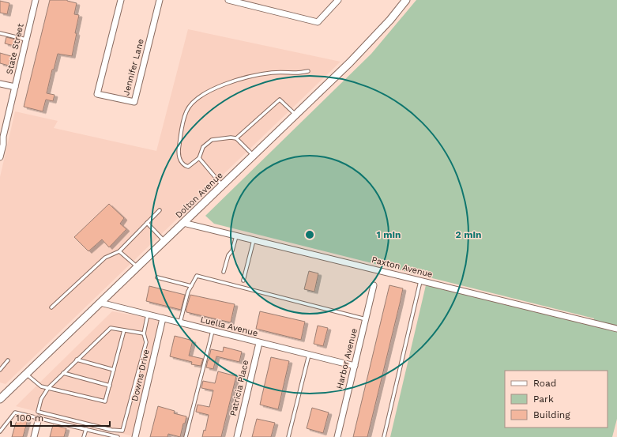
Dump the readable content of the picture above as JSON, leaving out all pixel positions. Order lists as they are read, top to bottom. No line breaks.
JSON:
{"streets":{"street":["State Street","Jennifer Lane","Dolton Avenue","Paxton Avenue","Luella Avenue","Harbor Avenue","Downs Drive","Patricia Place"]},"crossings":[["Dolton Avenue","Paxton Avenue"],["Dolton Avenue","Luella Avenue"],["Luella Avenue","Harbor Avenue"],["Luella Avenue","Downs Drive"],["Luella Avenue","Patricia Place"]],"legend":["Road","Park","Building"],"scale_bar":"100 m","rings":["1 min","2 min"]}
